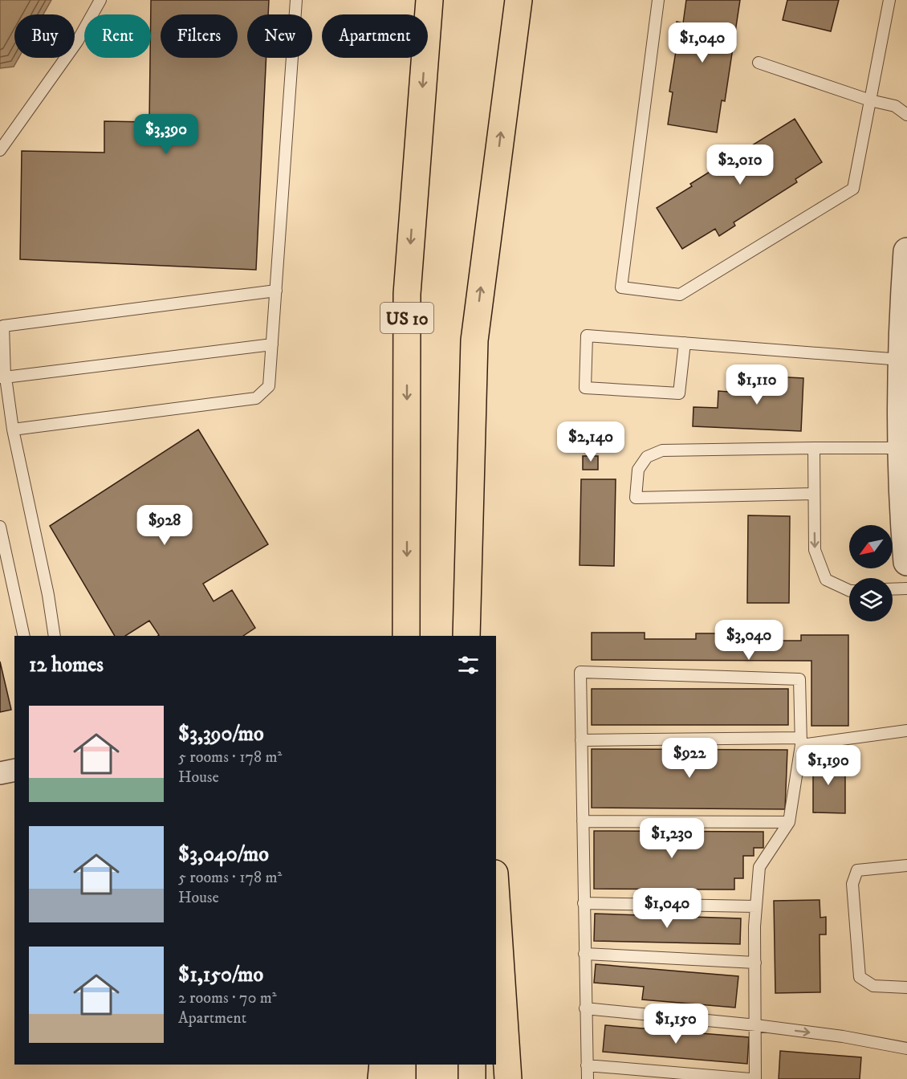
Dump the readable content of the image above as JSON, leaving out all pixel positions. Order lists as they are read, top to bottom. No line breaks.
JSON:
{"streets":{"highway":["US 10"]},"north":"bottom left","page":{"chip":["Buy","Rent","Filters","New","Apartment"],"price":["$1,040","$3,390","$2,010","$1,110","$2,140","$928","$3,040","$922","$1,190","$1,230","$1,040","$1,150"],"heading":"12 homes","list":[{"name":"$3,390/mo","note":"5 rooms · 178 m² · House"},{"name":"$3,040/mo","note":"5 rooms · 178 m² · House"},{"name":"$1,150/mo","note":"2 rooms · 70 m² · Apartment"}]}}
